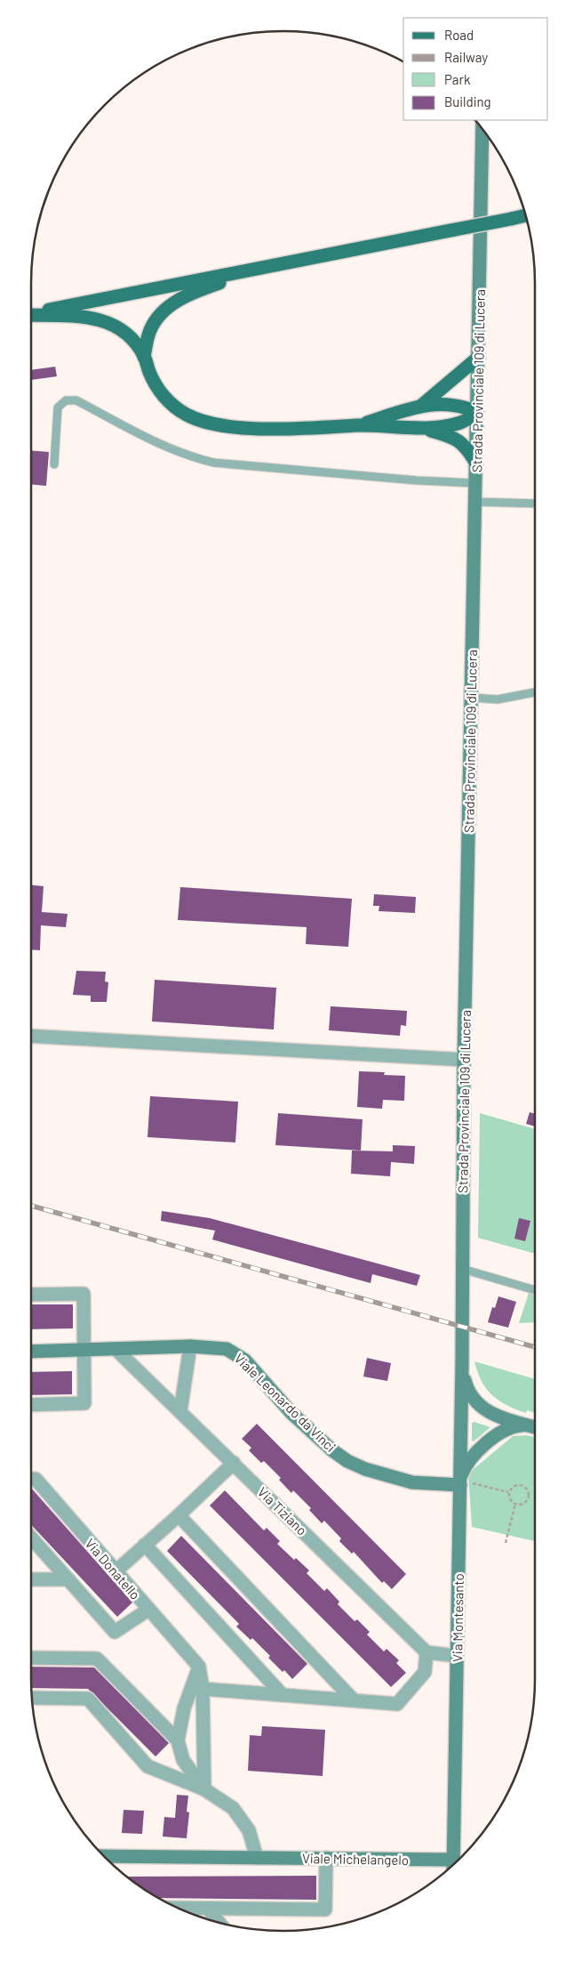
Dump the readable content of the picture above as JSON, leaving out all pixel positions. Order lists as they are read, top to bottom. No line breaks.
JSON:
{"streets":{"street":["Strada Provinciale 109 di Lucera","Viale Leonardo da Vinci","Via Tiziano","Via Donatello","Via Montesanto","Viale Michelangelo"]},"crossings":[["Strada Provinciale 109 di Lucera","Via Montesanto"],["Viale Leonardo da Vinci","Via Tiziano"],["Viale Leonardo da Vinci","Via Montesanto"],["Via Montesanto","Viale Michelangelo"]],"legend":["Road","Railway","Park","Building"]}
